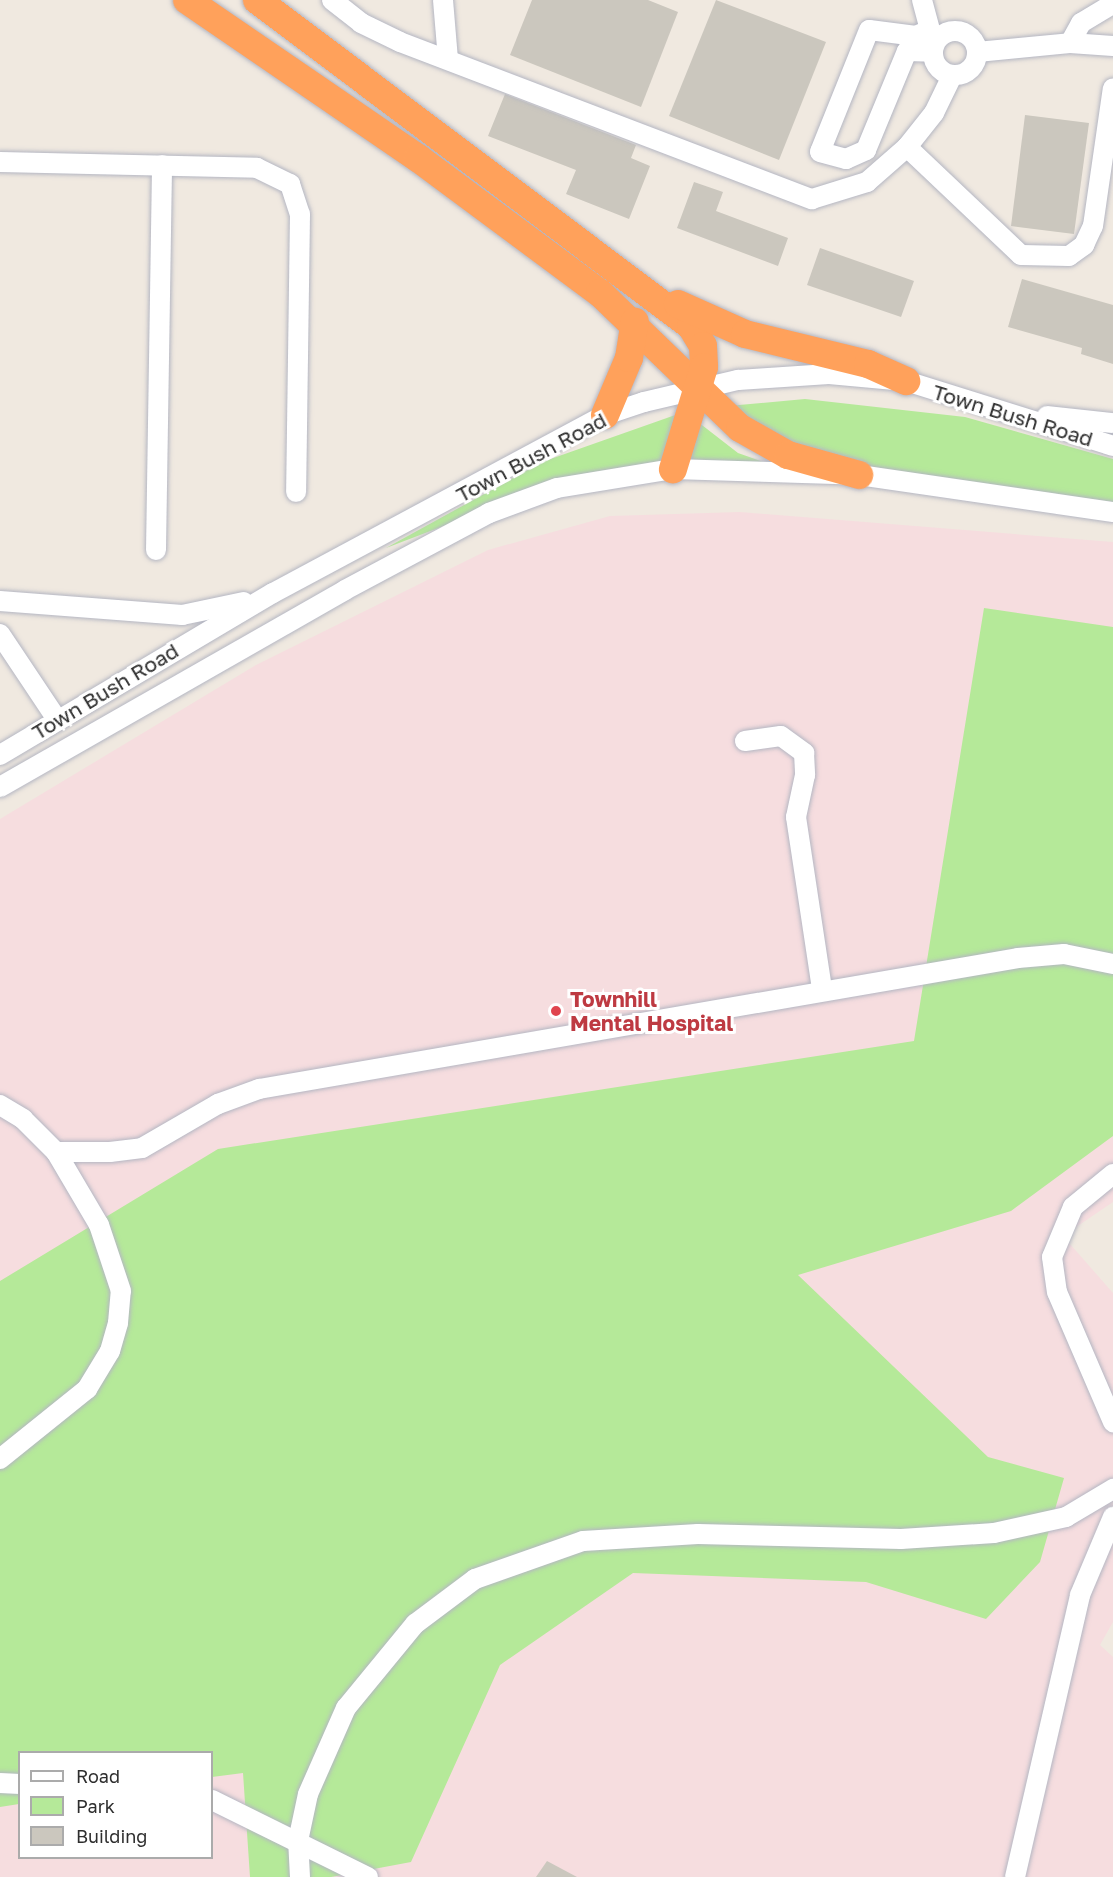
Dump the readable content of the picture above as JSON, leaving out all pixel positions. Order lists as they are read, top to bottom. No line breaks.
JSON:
{"streets":{"street":["Town Bush Road"]},"places":["Townhill Mental Hospital"],"legend":["Road","Park","Building"]}
